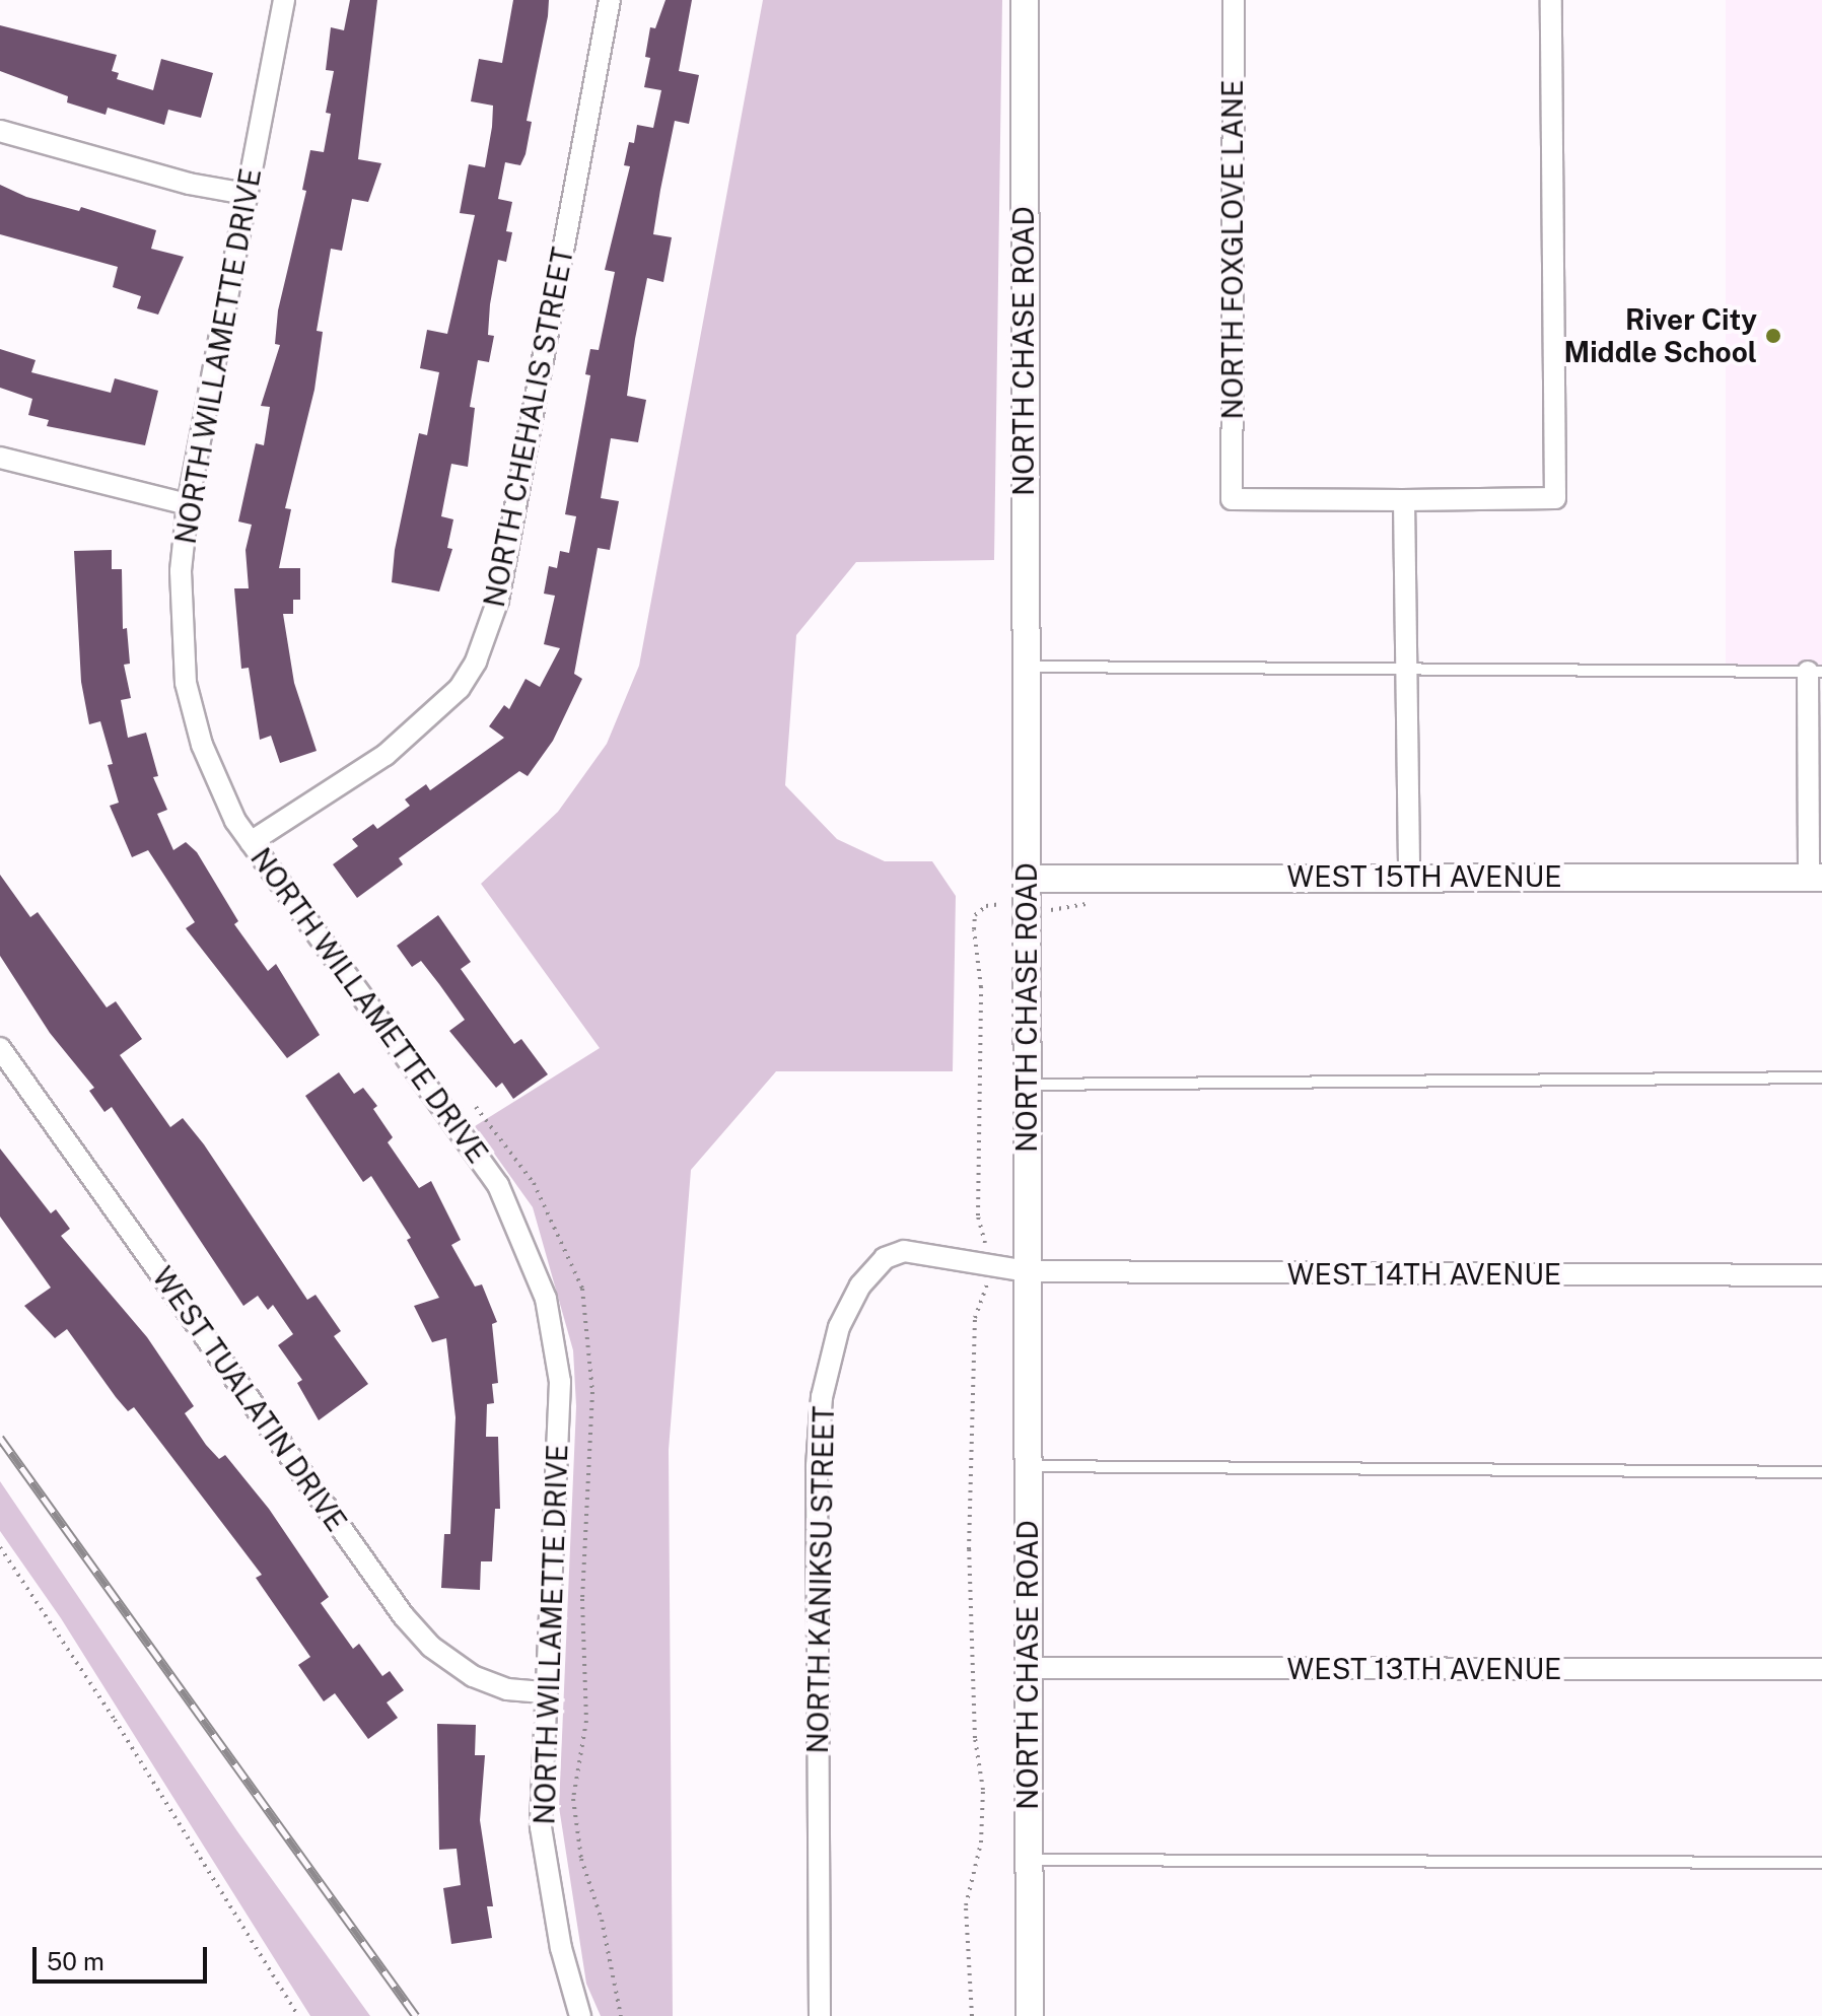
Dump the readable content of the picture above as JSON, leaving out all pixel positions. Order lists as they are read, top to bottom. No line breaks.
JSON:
{"streets":{"street":["NORTH FOXGLOVE LANE","NORTH CHASE ROAD","NORTH WILLAMETTE DRIVE","NORTH CHEHALIS STREET","WEST 15TH AVENUE","WEST 14TH AVENUE","WEST TUALATIN DRIVE","NORTH KANIKSU STREET","WEST 13TH AVENUE"]},"crossings":[["NORTH CHASE ROAD","WEST 15TH AVENUE"],["NORTH CHASE ROAD","WEST 14TH AVENUE"],["NORTH CHASE ROAD","NORTH KANIKSU STREET"],["NORTH CHASE ROAD","WEST 13TH AVENUE"],["NORTH WILLAMETTE DRIVE","NORTH CHEHALIS STREET"],["NORTH WILLAMETTE DRIVE","WEST TUALATIN DRIVE"],["WEST 14TH AVENUE","NORTH KANIKSU STREET"]],"places":["River City Middle School"],"scale_bar":"50 m"}
